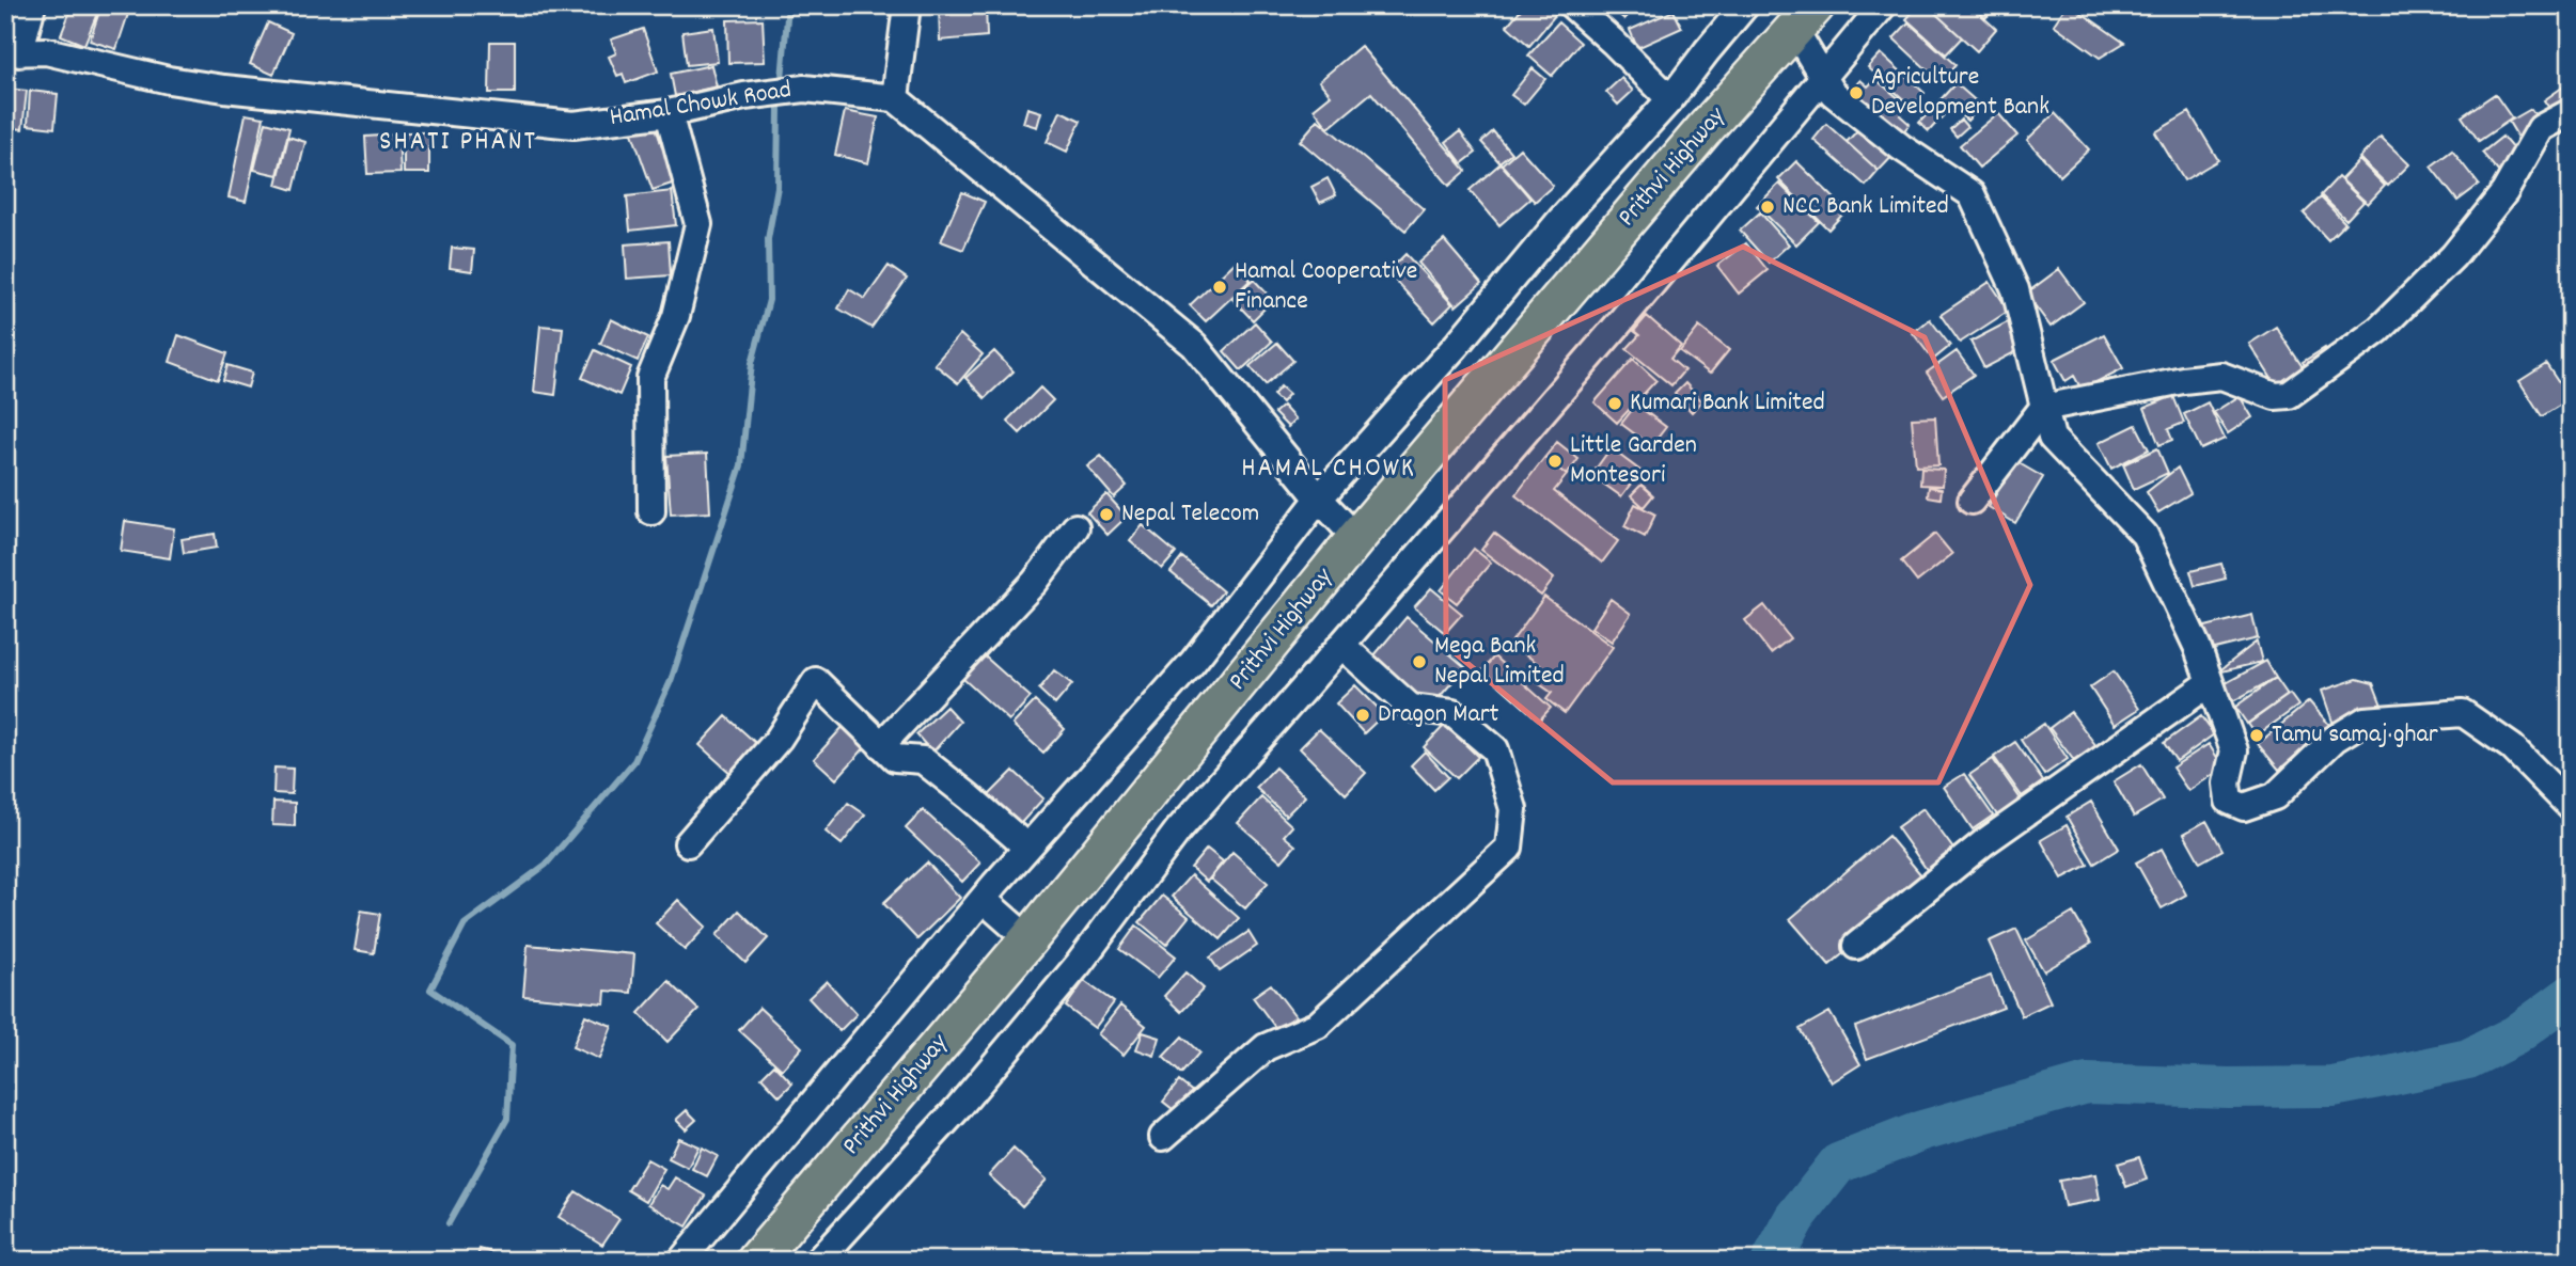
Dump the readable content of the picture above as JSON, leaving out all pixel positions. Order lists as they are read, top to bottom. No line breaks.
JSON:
{"streets":{"highway":["Prithvi Highway"],"street":["Hamal Chowk Road"]},"districts":["SHATI PHANT","HAMAL CHOWK"],"places":["Agriculture Development Bank","NCC Bank Limited","Hamal Cooperative Finance","Kumari Bank Limited","Little Garden Montesori","Nepal Telecom","Mega Bank Nepal Limited","Dragon Mart","Tamu samaj ghar"]}
